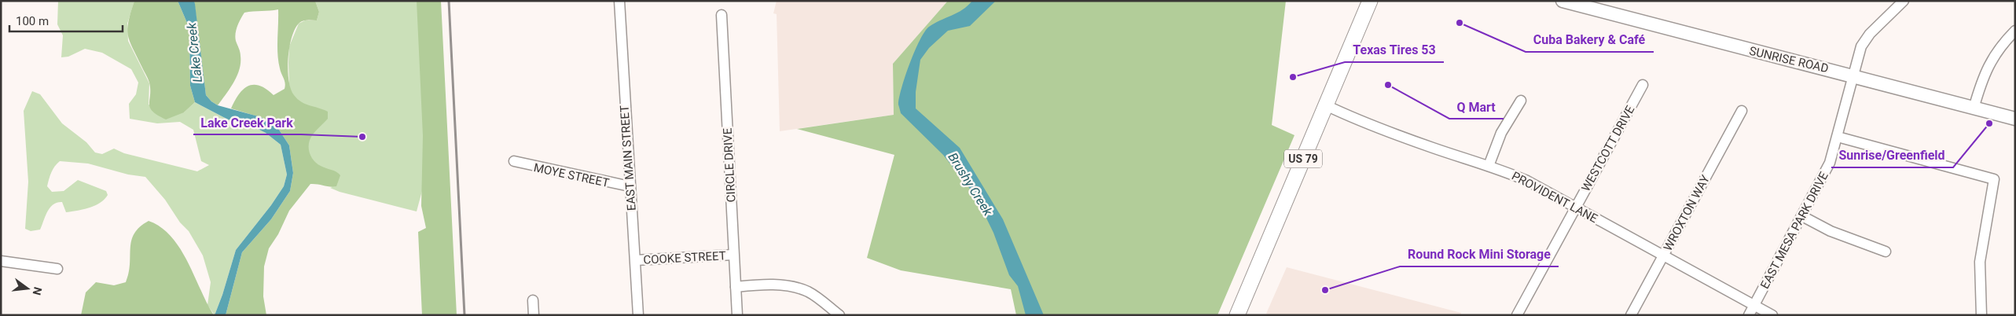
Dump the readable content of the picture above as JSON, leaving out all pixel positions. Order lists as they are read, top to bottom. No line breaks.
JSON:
{"streets":{"highway":["US 79"],"main road":["SUNRISE ROAD"],"street":["WESTCOTT DRIVE","EAST MAIN STREET","CIRCLE DRIVE","MOYE STREET","PROVIDENT LANE","WROXTON WAY","EAST MESA PARK DRIVE","COOKE STREET"]},"crossings":[["SUNRISE ROAD","EAST MESA PARK DRIVE"],["WESTCOTT DRIVE","PROVIDENT LANE"],["EAST MAIN STREET","MOYE STREET"],["EAST MAIN STREET","COOKE STREET"],["US 79","PROVIDENT LANE"],["CIRCLE DRIVE","COOKE STREET"],["PROVIDENT LANE","WROXTON WAY"],["PROVIDENT LANE","EAST MESA PARK DRIVE"]],"water":["Lake Creek","Brushy Creek"],"places":["Cuba Bakery & Café","Texas Tires 53","Q Mart","Sunrise/Greenfield","Lake Creek Park","Round Rock Mini Storage"],"scale_bar":"100 m","north":"right"}
